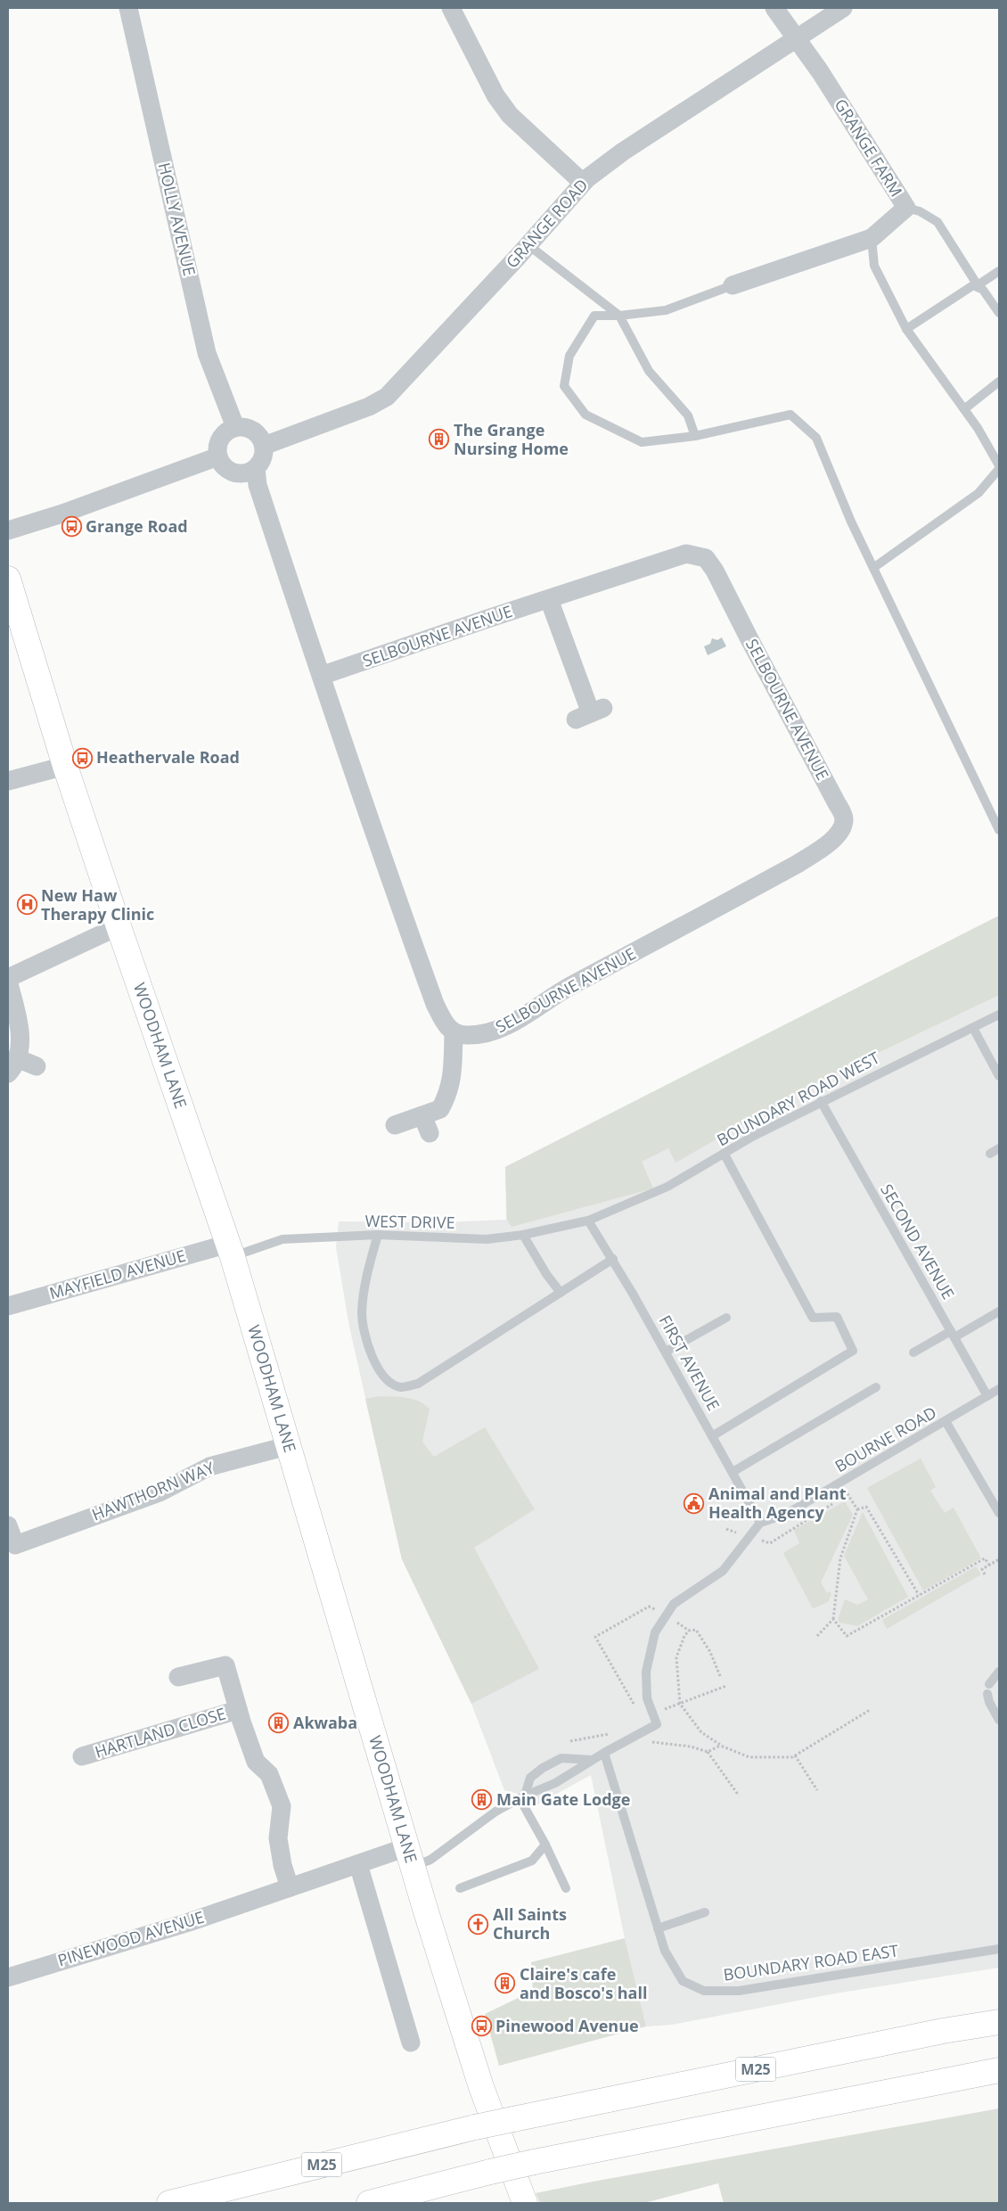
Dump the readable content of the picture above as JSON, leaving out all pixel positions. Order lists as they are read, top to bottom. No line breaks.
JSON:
{"streets":{"main road":["WOODHAM LANE","M25"],"street":["GRANGE FARM","HOLLY AVENUE","GRANGE ROAD","SELBOURNE AVENUE","MAYFIELD AVENUE","HAWTHORN WAY","HARTLAND CLOSE","PINEWOOD AVENUE"],"lane":["BOUNDARY ROAD WEST","WEST DRIVE","SECOND AVENUE","FIRST AVENUE","BOURNE ROAD","BOUNDARY ROAD EAST"]},"crossings":[["GRANGE FARM","GRANGE ROAD"],["HOLLY AVENUE","GRANGE ROAD"],["WOODHAM LANE","WEST DRIVE"],["WOODHAM LANE","MAYFIELD AVENUE"],["WOODHAM LANE","HAWTHORN WAY"],["WOODHAM LANE","PINEWOOD AVENUE"],["BOUNDARY ROAD WEST","WEST DRIVE"],["BOUNDARY ROAD WEST","SECOND AVENUE"],["BOUNDARY ROAD WEST","FIRST AVENUE"],["WEST DRIVE","MAYFIELD AVENUE"],["WEST DRIVE","FIRST AVENUE"],["SECOND AVENUE","BOURNE ROAD"],["FIRST AVENUE","BOURNE ROAD"],["HARTLAND CLOSE","PINEWOOD AVENUE"]],"places":{"building":["The Grange Nursing Home","Akwaba","Main Gate Lodge","Claire's cafe and Bosco's hall"],"bus stop":["Grange Road","Heathervale Road","Pinewood Avenue"],"hospital":["New Haw Therapy Clinic"],"public building":["Animal and Plant Health Agency"],"church":["All Saints Church"]}}
